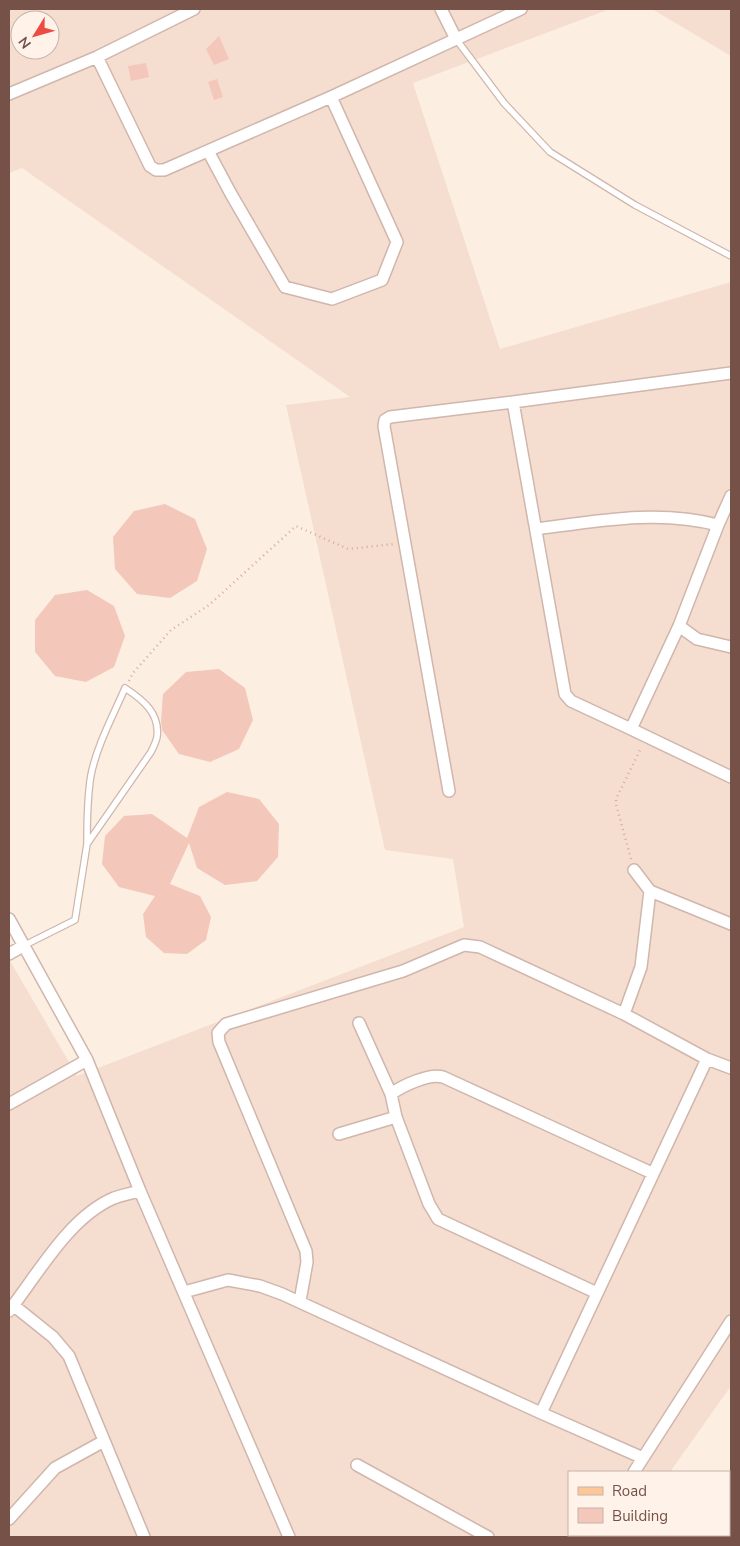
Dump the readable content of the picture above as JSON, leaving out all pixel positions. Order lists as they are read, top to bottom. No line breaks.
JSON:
{"legend":["Road","Building"],"north":"bottom left"}
